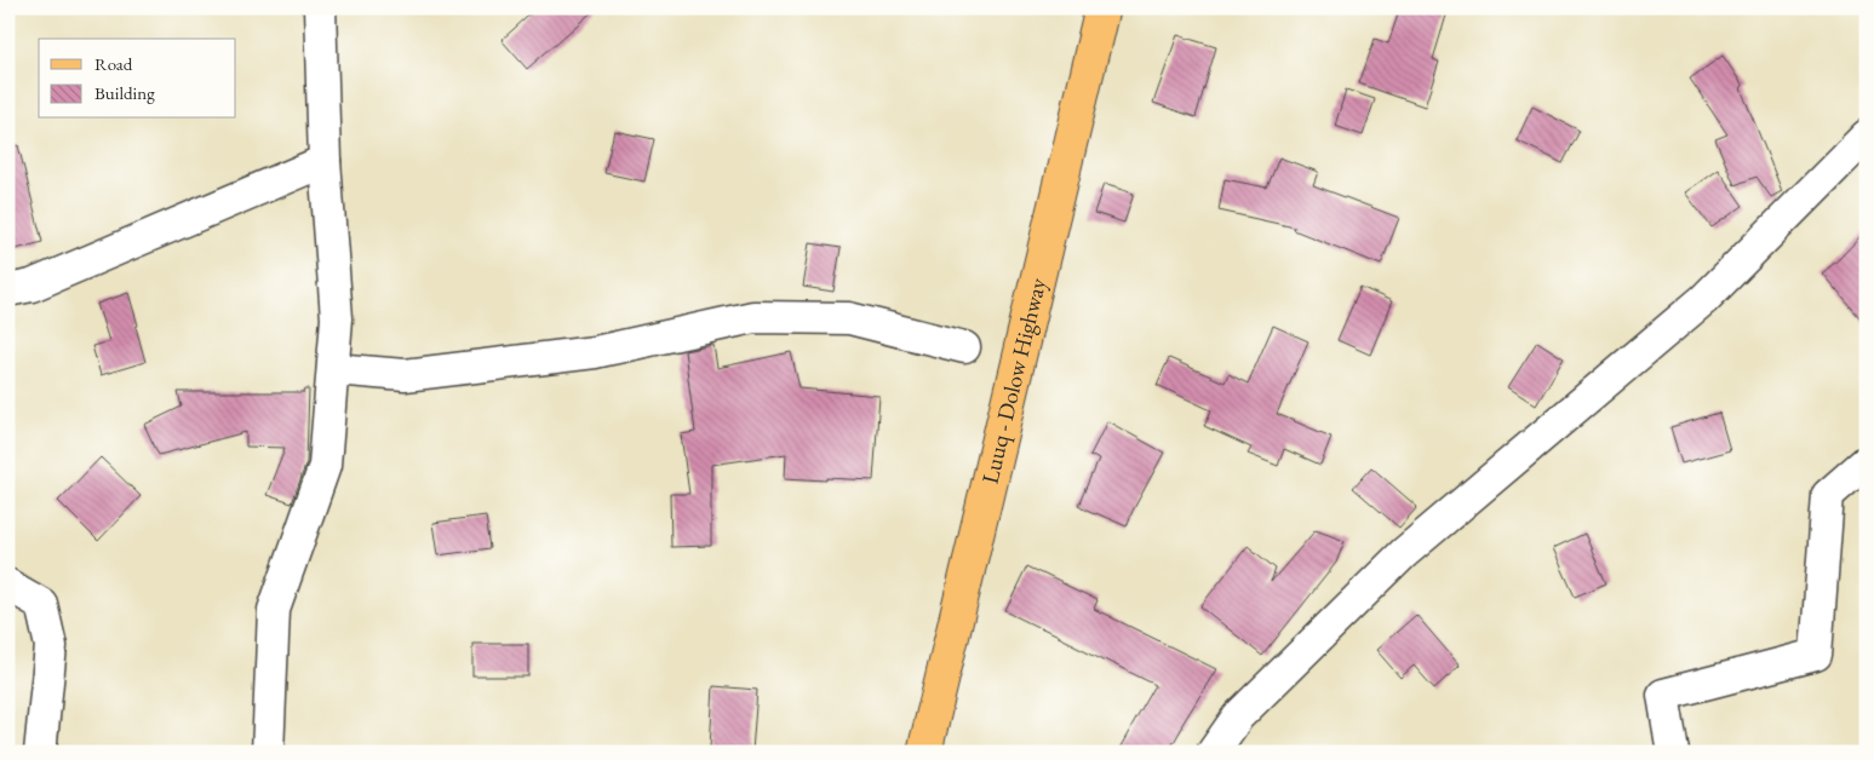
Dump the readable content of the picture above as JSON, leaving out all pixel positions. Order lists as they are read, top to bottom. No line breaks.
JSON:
{"streets":{"main road":["Luuq - Dolow Highway"]},"legend":["Road","Building"]}
